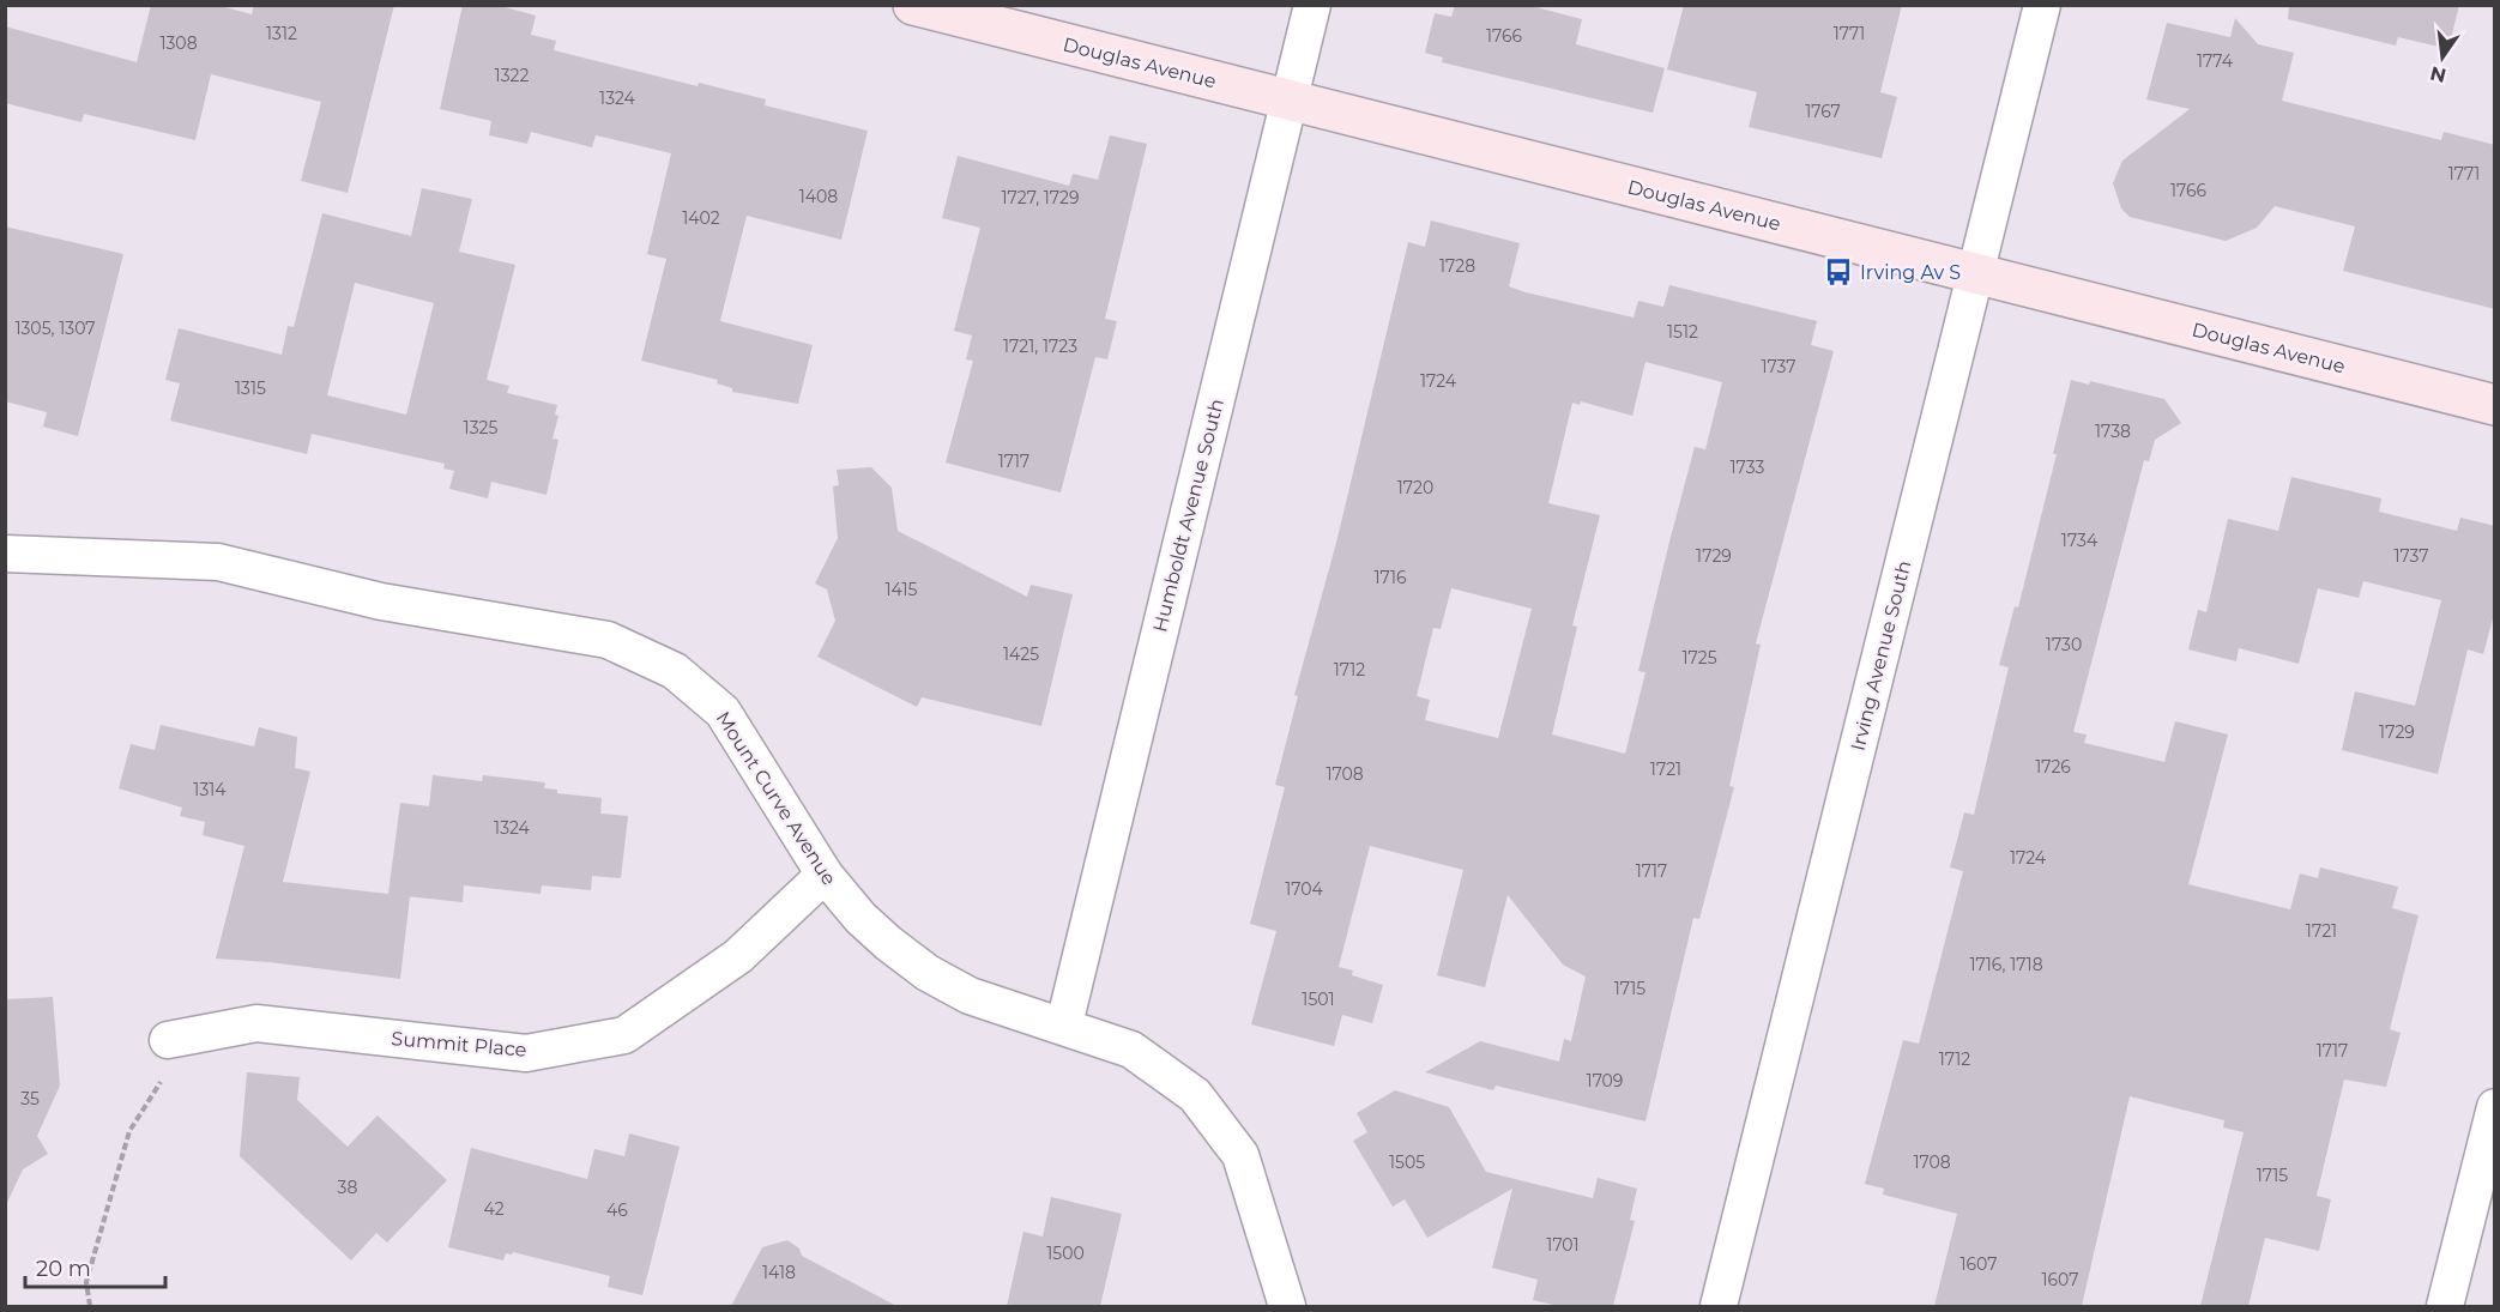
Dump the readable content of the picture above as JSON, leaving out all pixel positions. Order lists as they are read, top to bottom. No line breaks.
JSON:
{"streets":{"street":["Douglas Avenue","Humboldt Avenue South","Irving Avenue South","Mount Curve Avenue","Summit Place"]},"crossings":[["Douglas Avenue","Humboldt Avenue South"],["Douglas Avenue","Irving Avenue South"],["Humboldt Avenue South","Mount Curve Avenue"],["Mount Curve Avenue","Summit Place"]],"places":{"bus stop":["Irving Av S"]},"house_numbers":["1312","1771","1766","1308","1774","1322","1324","1767","1771","1766","1408","1727, 1729","1402","1728","1305, 1307","1512","1721, 1723","1737","1724","1315","1325","1738","1717","1733","1720","1734","1729","1737","1716","1415","1730","1425","1725","1712","1729","1726","1721","1708","1314","1324","1724","1717","1704","1721","1716, 1718","1715","1501","1717","1712","1709","35","1505","1708","1715","38","42","46","1701","1500","1607","1418","1607"],"scale_bar":"20 m","north":"bottom"}
